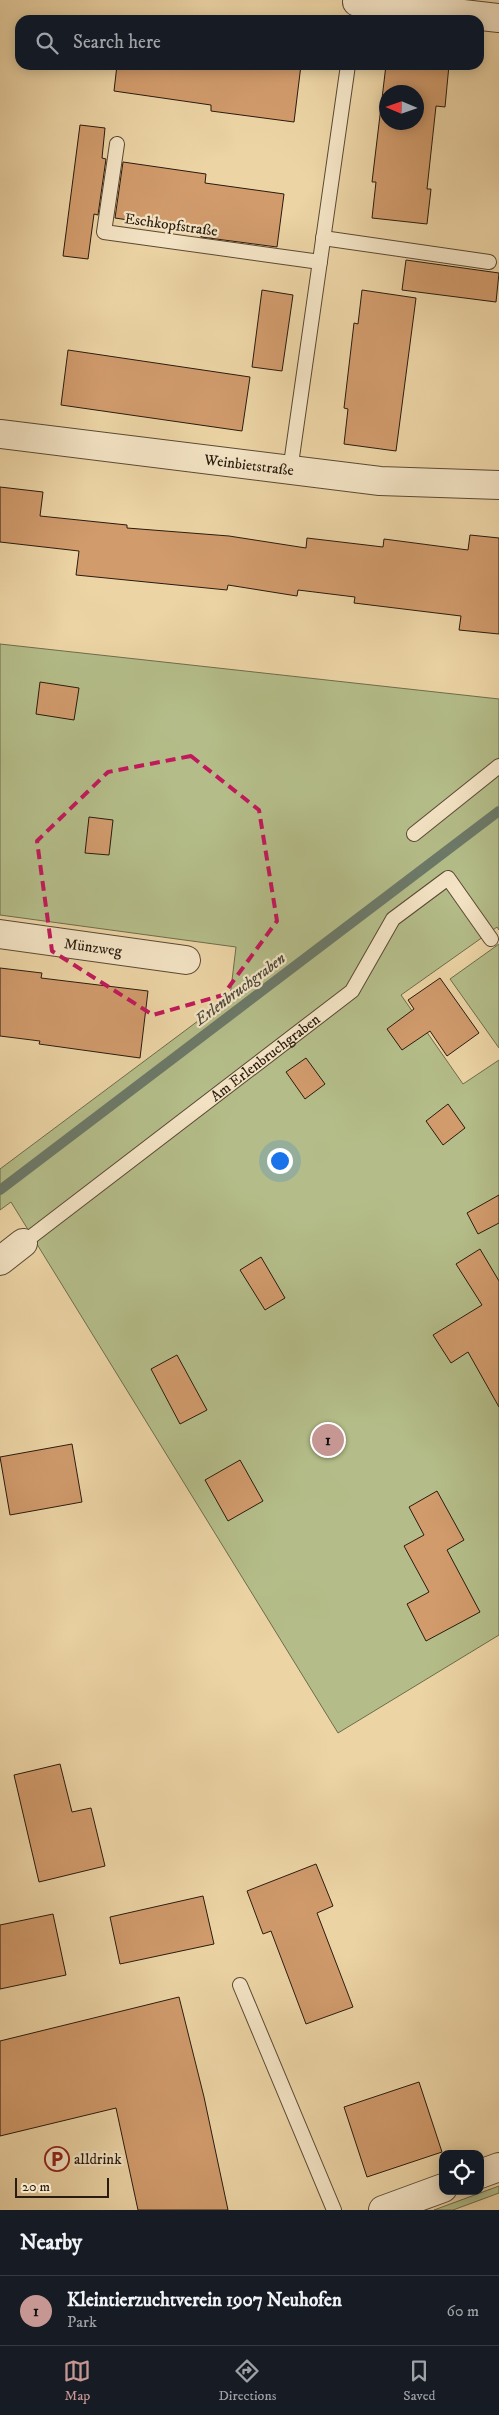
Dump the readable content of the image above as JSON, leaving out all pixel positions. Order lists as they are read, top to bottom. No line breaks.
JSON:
{"streets":{"street":["Weinbietstraße","Münzweg","Am Erlenbruchgraben"],"lane":["Eschkopfstraße"]},"water":["Erlenbruchgraben"],"places":{"parking":["alldrink"]},"scale_bar":"20 m","north":"left","page":{"search":"Search here","pins":"1","scale":"20 m","heading":"Nearby","list":[{"mark":"1","name":"Kleintierzuchtverein 1907 Neuhofen","note":"Park","value":"60 m"}],"nav":["Map","Directions","Saved"]}}
